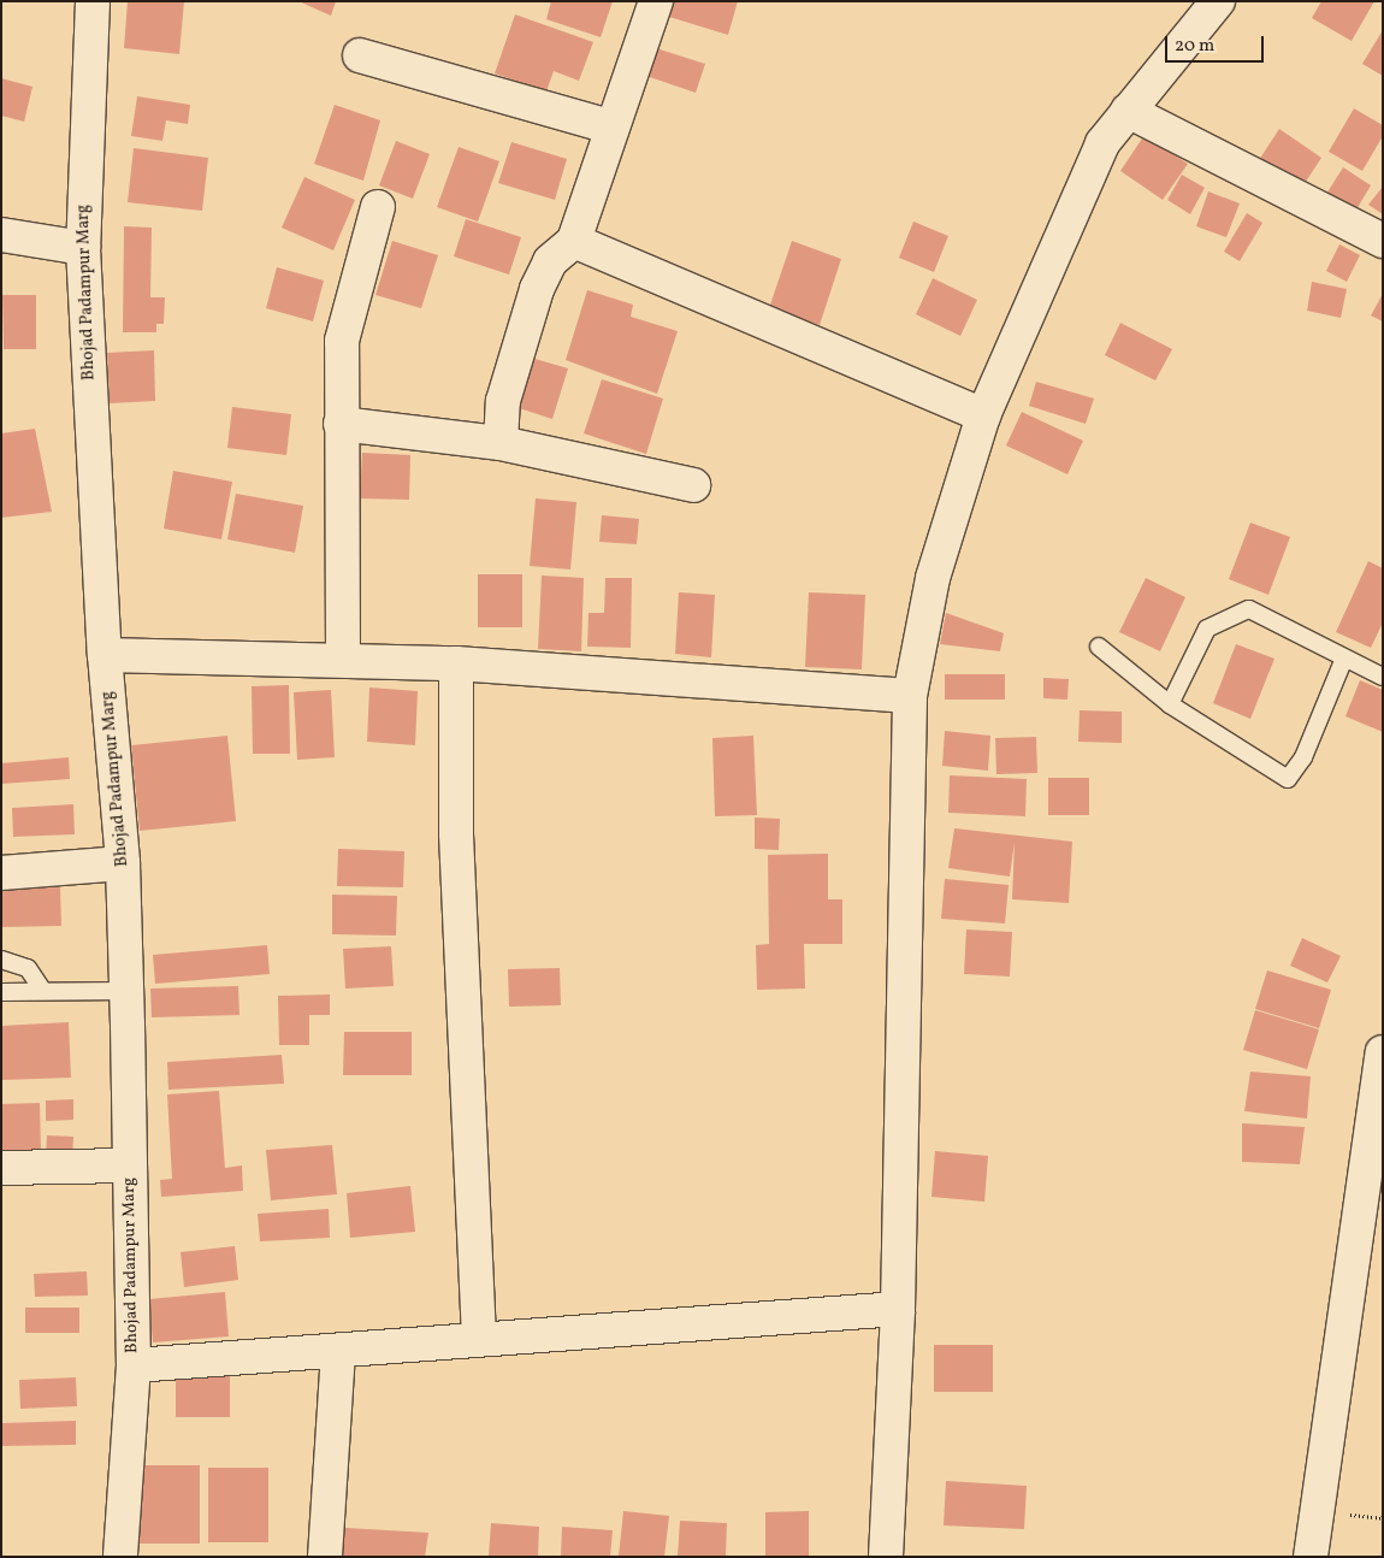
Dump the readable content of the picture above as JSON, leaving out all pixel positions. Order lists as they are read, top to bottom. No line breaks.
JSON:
{"streets":{"street":["Bhojad Padampur Marg"]},"scale_bar":"20 m"}
